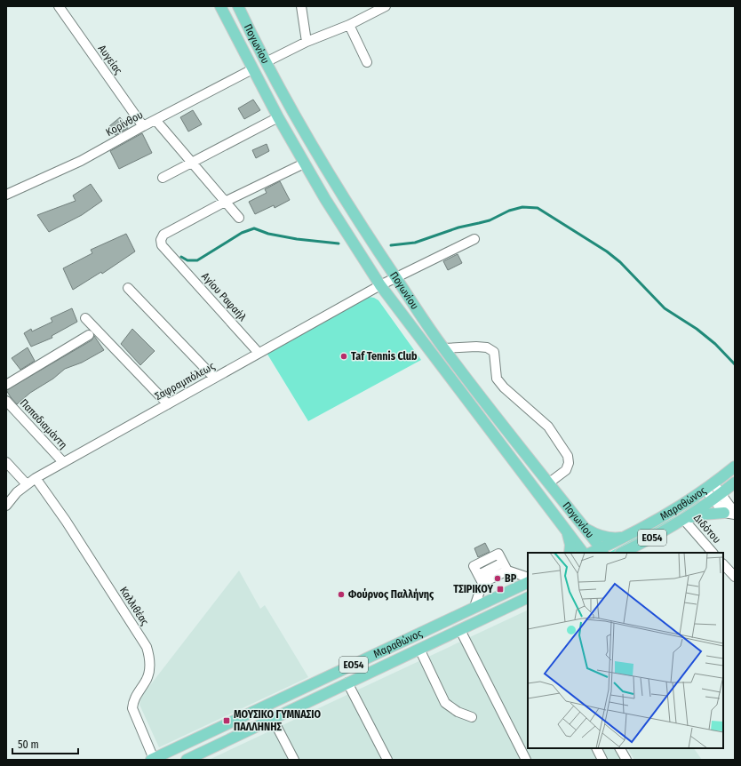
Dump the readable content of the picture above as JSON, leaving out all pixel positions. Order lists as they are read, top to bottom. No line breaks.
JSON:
{"streets":{"main road":["Πογωνίου","Μαραθώνος","ΕΟ54"],"street":["Αυγείας","Κορίνθου","Αγίου Ραφαήλ","Σαφραμπόλεως","Παπαδιαμάντη","Διδότου","Καλλιθέας"]},"crossings":[["Πογωνίου","Κορίνθου"],["Πογωνίου","Σαφραμπόλεως"],["Πογωνίου","Μαραθώνος"],["Αυγείας","Κορίνθου"],["Αγίου Ραφαήλ","Σαφραμπόλεως"],["Σαφραμπόλεως","Παπαδιαμάντη"],["Σαφραμπόλεως","Καλλιθέας"],["Μαραθώνος","Διδότου"],["Μαραθώνος","Καλλιθέας"]],"places":{"other":["Taf Tennis Club","BP","Φούρνος Παλλήνης"],"transit":["ΤΣΙΡΙΚΟΥ","ΜΟΥΣΙΚΟ ΓΥΜΝΑΣΙΟ ΠΑΛΛΗΝΗΣ"]},"scale_bar":"50 m"}
